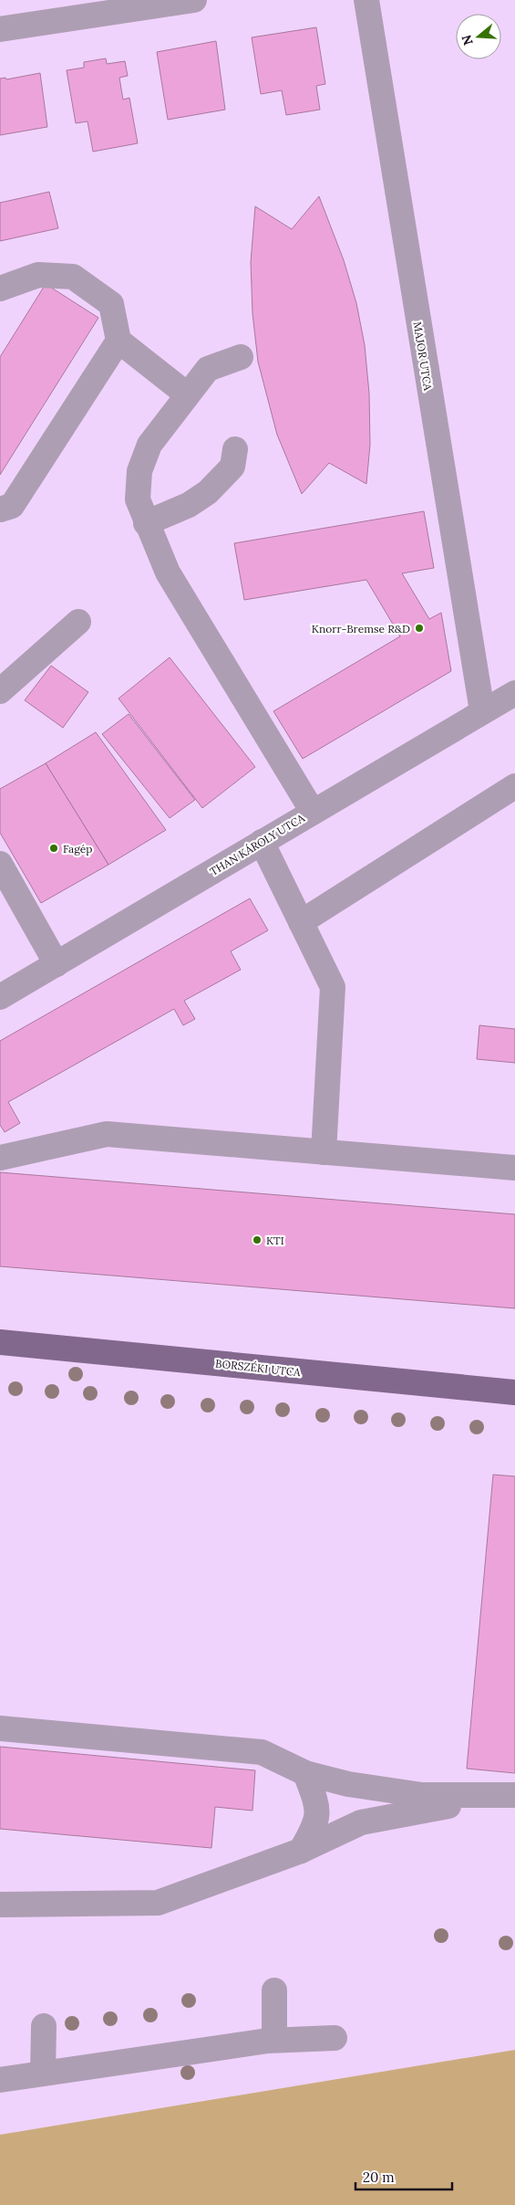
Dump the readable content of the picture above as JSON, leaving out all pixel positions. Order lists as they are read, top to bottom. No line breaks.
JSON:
{"streets":{"main road":["BORSZÉKI UTCA"],"street":["MAJOR UTCA","THAN KÁROLY UTCA"]},"crossings":[["MAJOR UTCA","THAN KÁROLY UTCA"]],"places":["Knorr-Bremse R&D","Fagép","KTI"],"scale_bar":"20 m","north":"left"}
